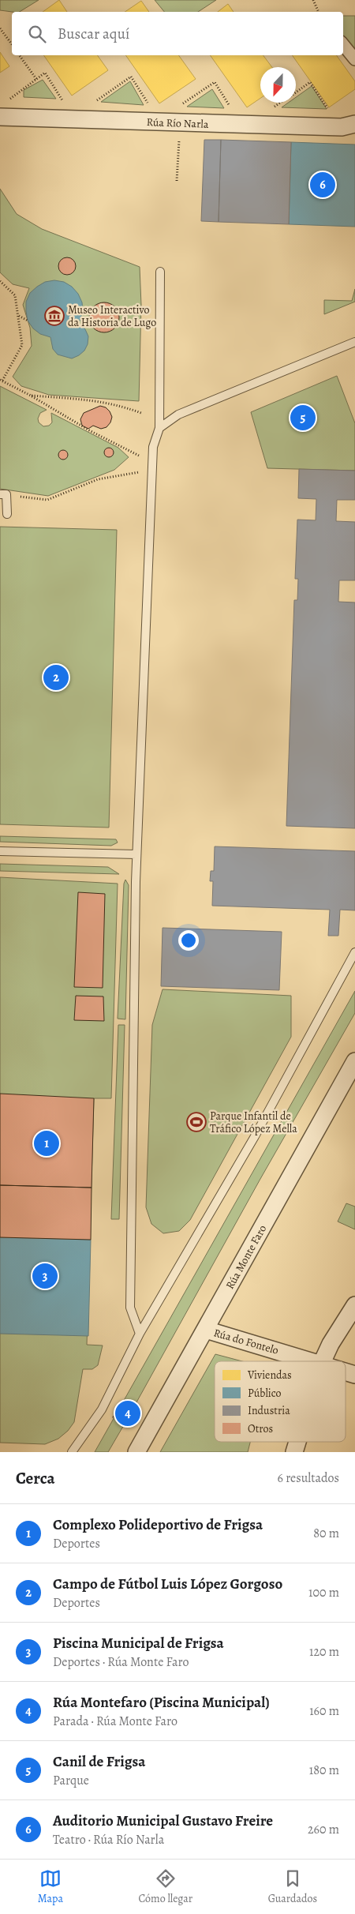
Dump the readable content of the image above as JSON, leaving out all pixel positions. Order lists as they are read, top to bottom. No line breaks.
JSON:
{"streets":{"street":["Rúa Río Narla","Rúa Monte Faro","Rúa do Fontelo"]},"crossings":[["Rúa Monte Faro","Rúa do Fontelo"]],"places":{"museum":["Museo Interactivo da Historia de Lugo"],"sports":["Parque Infantil de Tráfico López Mella"]},"legend":["Viviendas","Público","Industria","Otros"],"north":"bottom","page":{"search":"Buscar aquí","pins":["6","5","2","1","3","4"],"heading":["Cerca","6 resultados"],"list":[{"mark":"1","name":"Complexo Polideportivo de Frigsa","note":"Deportes","value":"80 m"},{"mark":"2","name":"Campo de Fútbol Luis López Gorgoso","note":"Deportes","value":"100 m"},{"mark":"3","name":"Piscina Municipal de Frigsa","note":"Deportes · Rúa Monte Faro","value":"120 m"},{"mark":"4","name":"Rúa Montefaro (Piscina Municipal)","note":"Parada · Rúa Monte Faro","value":"160 m"},{"mark":"5","name":"Canil de Frigsa","note":"Parque","value":"180 m"},{"mark":"6","name":"Auditorio Municipal Gustavo Freire","note":"Teatro · Rúa Río Narla","value":"260 m"}],"nav":["Mapa","Cómo llegar","Guardados"]}}
